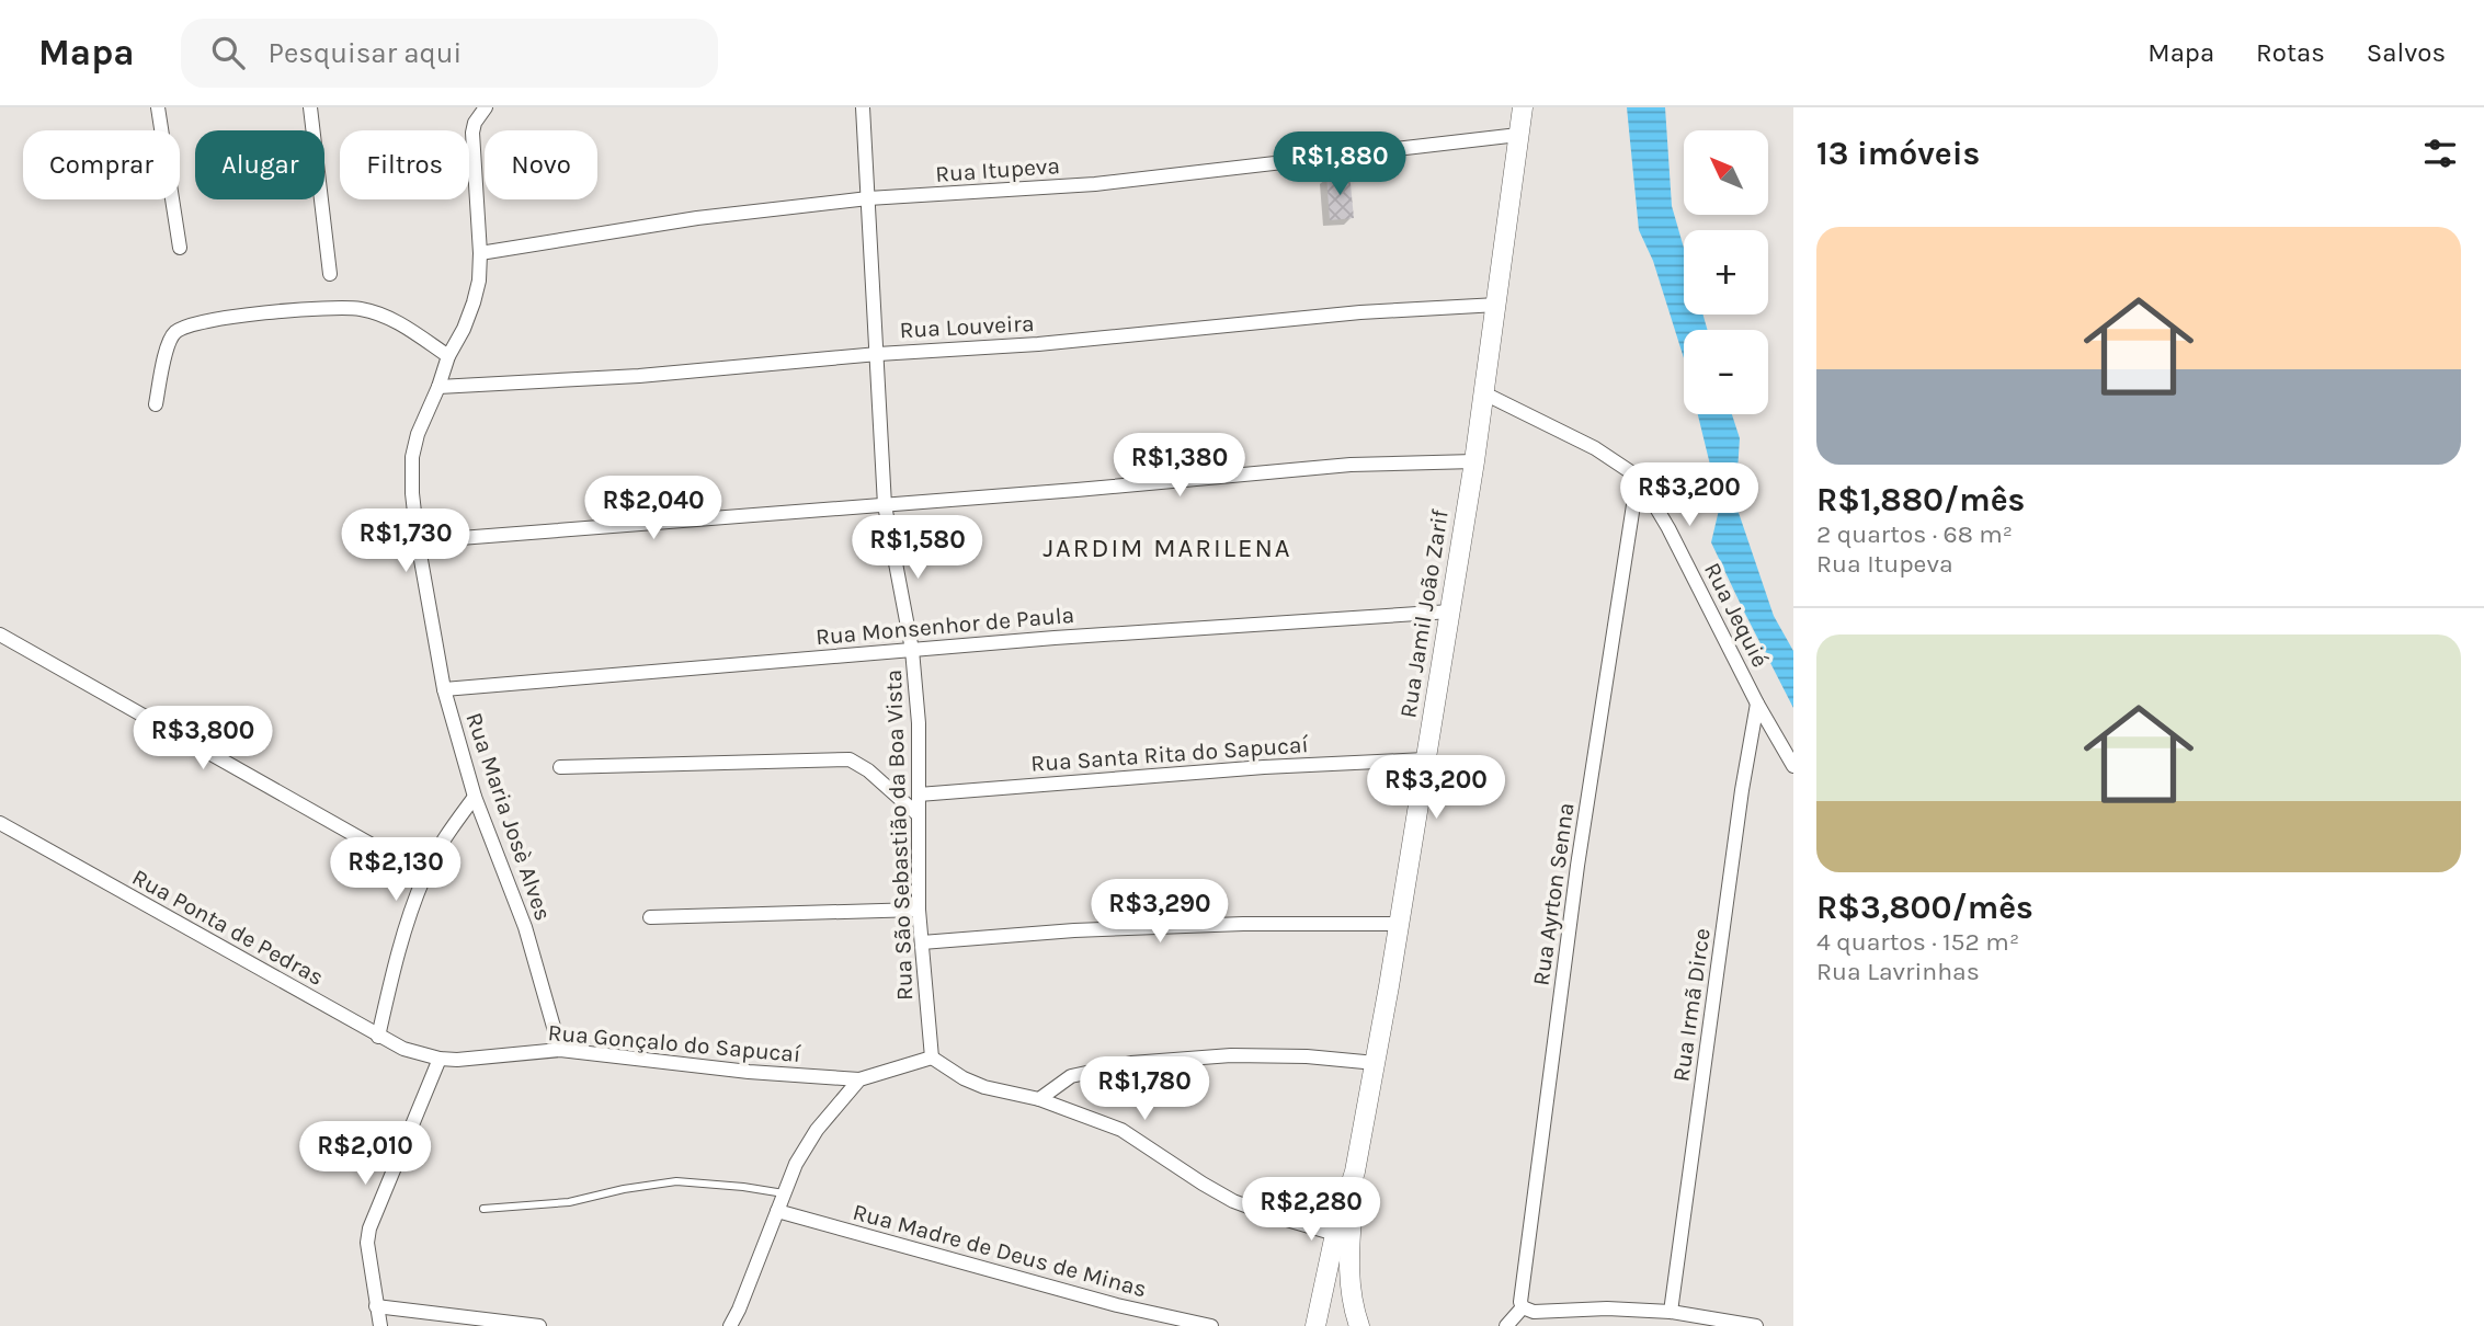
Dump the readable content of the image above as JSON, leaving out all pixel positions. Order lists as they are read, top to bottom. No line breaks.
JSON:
{"streets":{"main road":["Rua Jamil João Zarif"],"street":["Rua Itupeva","Rua Louveira","Rua Jequié","Rua Monsenhor de Paula","Rua Santa Rita do Sapucaí","Rua Maria Josè Alves","Rua São Sebastião da Boa Vista","Rua Ayrton Senna","Rua Ponta de Pedras","Rua Irmã Dirce","Rua Gonçalo do Sapucaí","Rua Madre de Deus de Minas"]},"crossings":[["Rua Itupeva","Rua Jamil João Zarif"],["Rua Itupeva","Rua Maria Josè Alves"],["Rua Itupeva","Rua São Sebastião da Boa Vista"],["Rua Louveira","Rua Jamil João Zarif"],["Rua Louveira","Rua Maria Josè Alves"],["Rua Louveira","Rua São Sebastião da Boa Vista"],["Rua Jamil João Zarif","Rua Jequié"],["Rua Jamil João Zarif","Rua Monsenhor de Paula"],["Rua Jamil João Zarif","Rua Santa Rita do Sapucaí"],["Rua Jequié","Rua Ayrton Senna"],["Rua Jequié","Rua Irmã Dirce"],["Rua Monsenhor de Paula","Rua Maria Josè Alves"],["Rua Monsenhor de Paula","Rua São Sebastião da Boa Vista"],["Rua Santa Rita do Sapucaí","Rua São Sebastião da Boa Vista"],["Rua Maria Josè Alves","Rua Gonçalo do Sapucaí"],["Rua Ponta de Pedras","Rua Gonçalo do Sapucaí"]],"districts":["JARDIM MARILENA"],"north":"top left","page":{"header":"Mapa","search":"Pesquisar aqui","nav":["Mapa","Rotas","Salvos"],"heading":"13 imóveis","map_buttons":["+","−"],"chip":["Comprar","Alugar","Filtros","Novo"],"price":["R$1,880","R$1,380","R$3,200","R$2,040","R$1,730","R$1,580","R$3,800","R$3,200","R$2,130","R$3,290","R$1,780","R$2,010","R$2,280"],"list":[{"name":"R$1,880/mês","note":"2 quartos · 68 m² · Rua Itupeva"},{"name":"R$3,800/mês","note":"4 quartos · 152 m² · Rua Lavrinhas"}]}}
